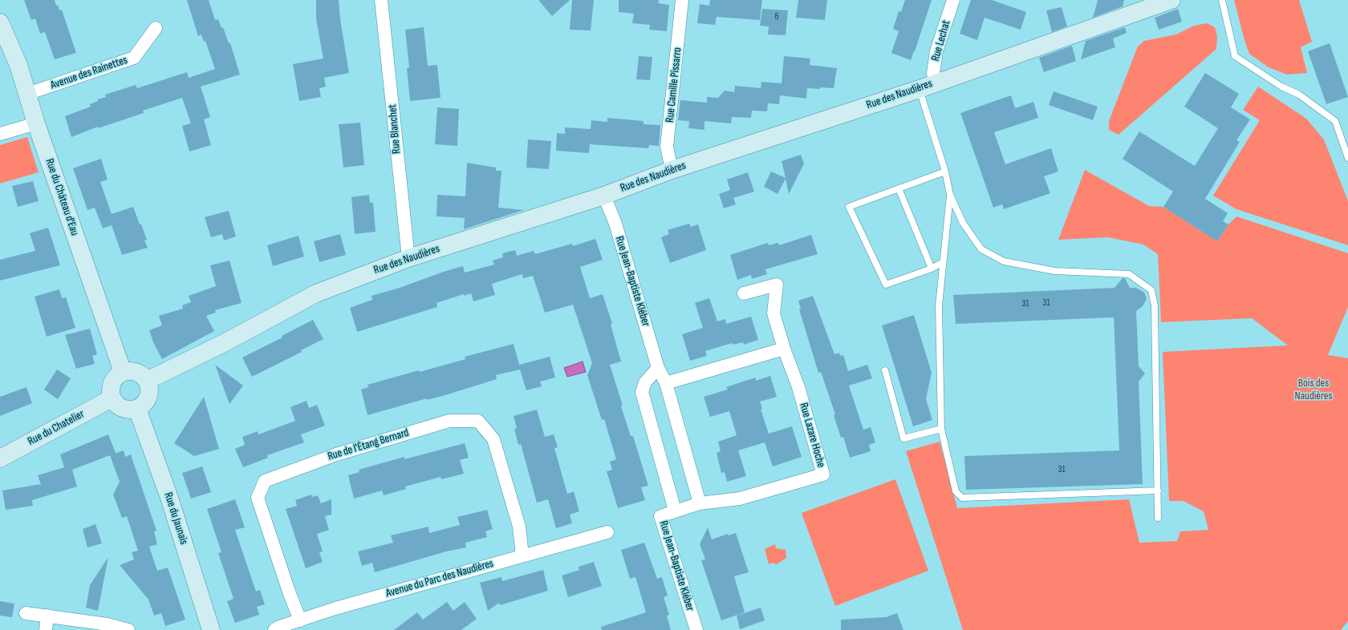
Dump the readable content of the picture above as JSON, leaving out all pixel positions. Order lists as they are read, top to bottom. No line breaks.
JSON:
{"streets":{"street":["Rue Lechat","Avenue des Rainettes","Rue Camille Pissarro","Rue des Naudières","Rue Blanchet","Rue du Château d'Eau","Rue Jean-Baptiste Kléber","Rue du Chatelier","Rue Lazare Hoche","Rue de l'Étang Bernard","Rue du Jaunais","Avenue du Parc des Naudières"]},"crossings":[["Rue Lechat","Rue des Naudières"],["Avenue des Rainettes","Rue du Château d'Eau"],["Rue Camille Pissarro","Rue des Naudières"],["Rue des Naudières","Rue Blanchet"],["Rue des Naudières","Rue du Château d'Eau"],["Rue des Naudières","Rue Jean-Baptiste Kléber"],["Rue des Naudières","Rue du Chatelier"],["Rue des Naudières","Rue du Jaunais"],["Rue du Château d'Eau","Rue du Chatelier"],["Rue du Château d'Eau","Rue du Jaunais"],["Rue Jean-Baptiste Kléber","Rue Lazare Hoche"],["Rue du Chatelier","Rue du Jaunais"],["Rue de l'Étang Bernard","Avenue du Parc des Naudières"]],"parks":["Bois des Naudières"],"house_numbers":["8","31","31","31"]}
